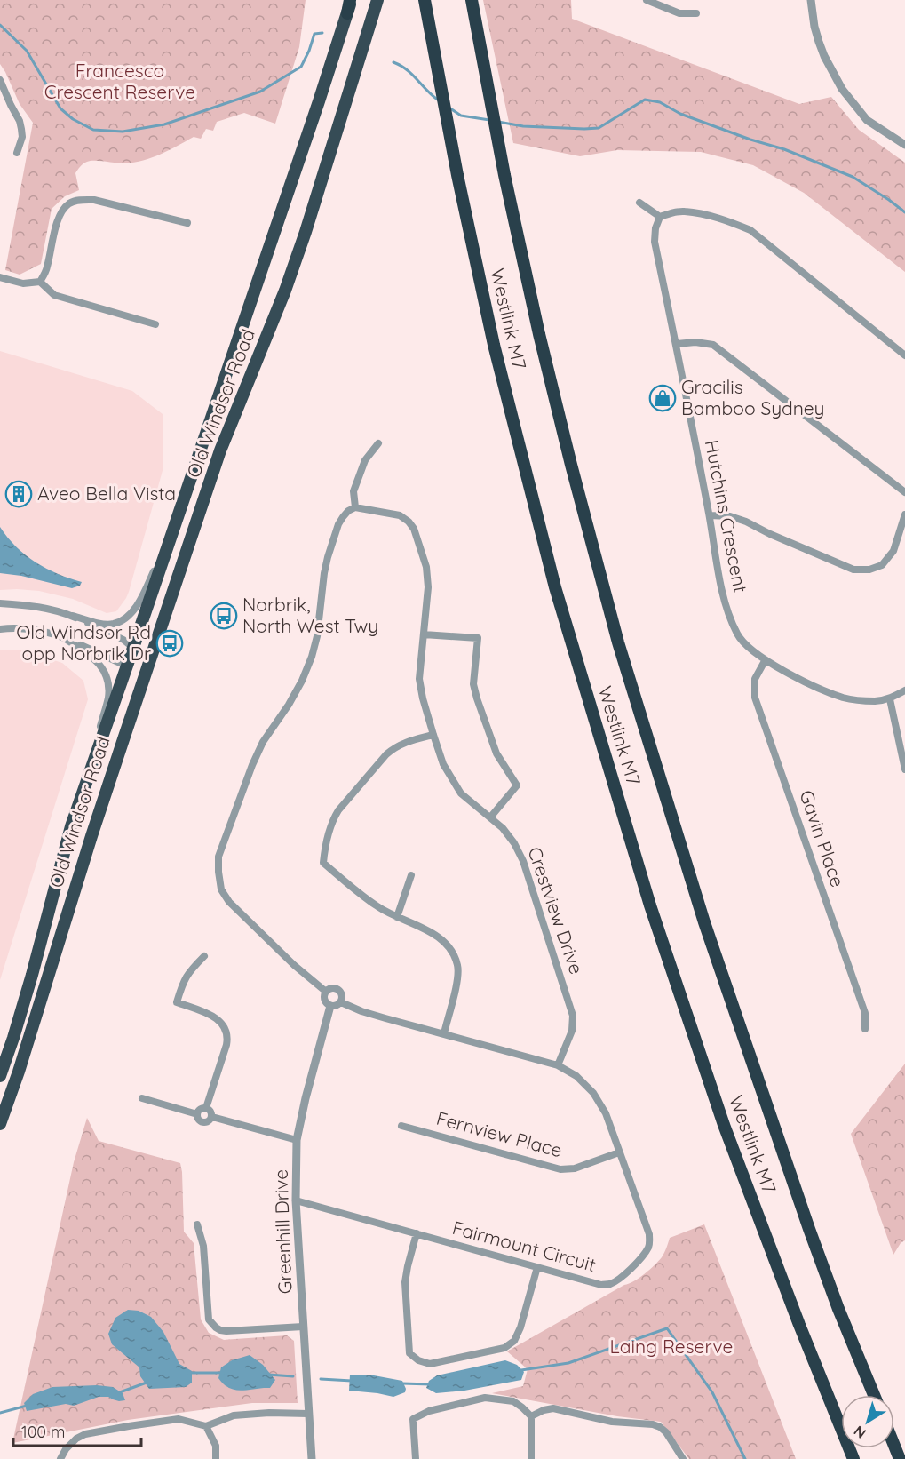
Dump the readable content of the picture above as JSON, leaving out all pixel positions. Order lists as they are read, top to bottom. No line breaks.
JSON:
{"streets":{"highway":["Westlink M7","Old Windsor Road"],"street":["Hutchins Crescent","Gavin Place","Crestview Drive","Fernview Place","Greenhill Drive","Fairmount Circuit"]},"crossings":[["Hutchins Crescent","Gavin Place"],["Crestview Drive","Fairmount Circuit"],["Fernview Place","Fairmount Circuit"],["Greenhill Drive","Fairmount Circuit"]],"parks":["Francesco Crescent Reserve","Laing Reserve"],"places":{"shop":["Gracilis Bamboo Sydney"],"building":["Aveo Bella Vista"],"bus stop":["Norbrik, North West Twy","Old Windsor Rd opp Norbrik Dr"]},"scale_bar":"100 m","north":"bottom left"}
